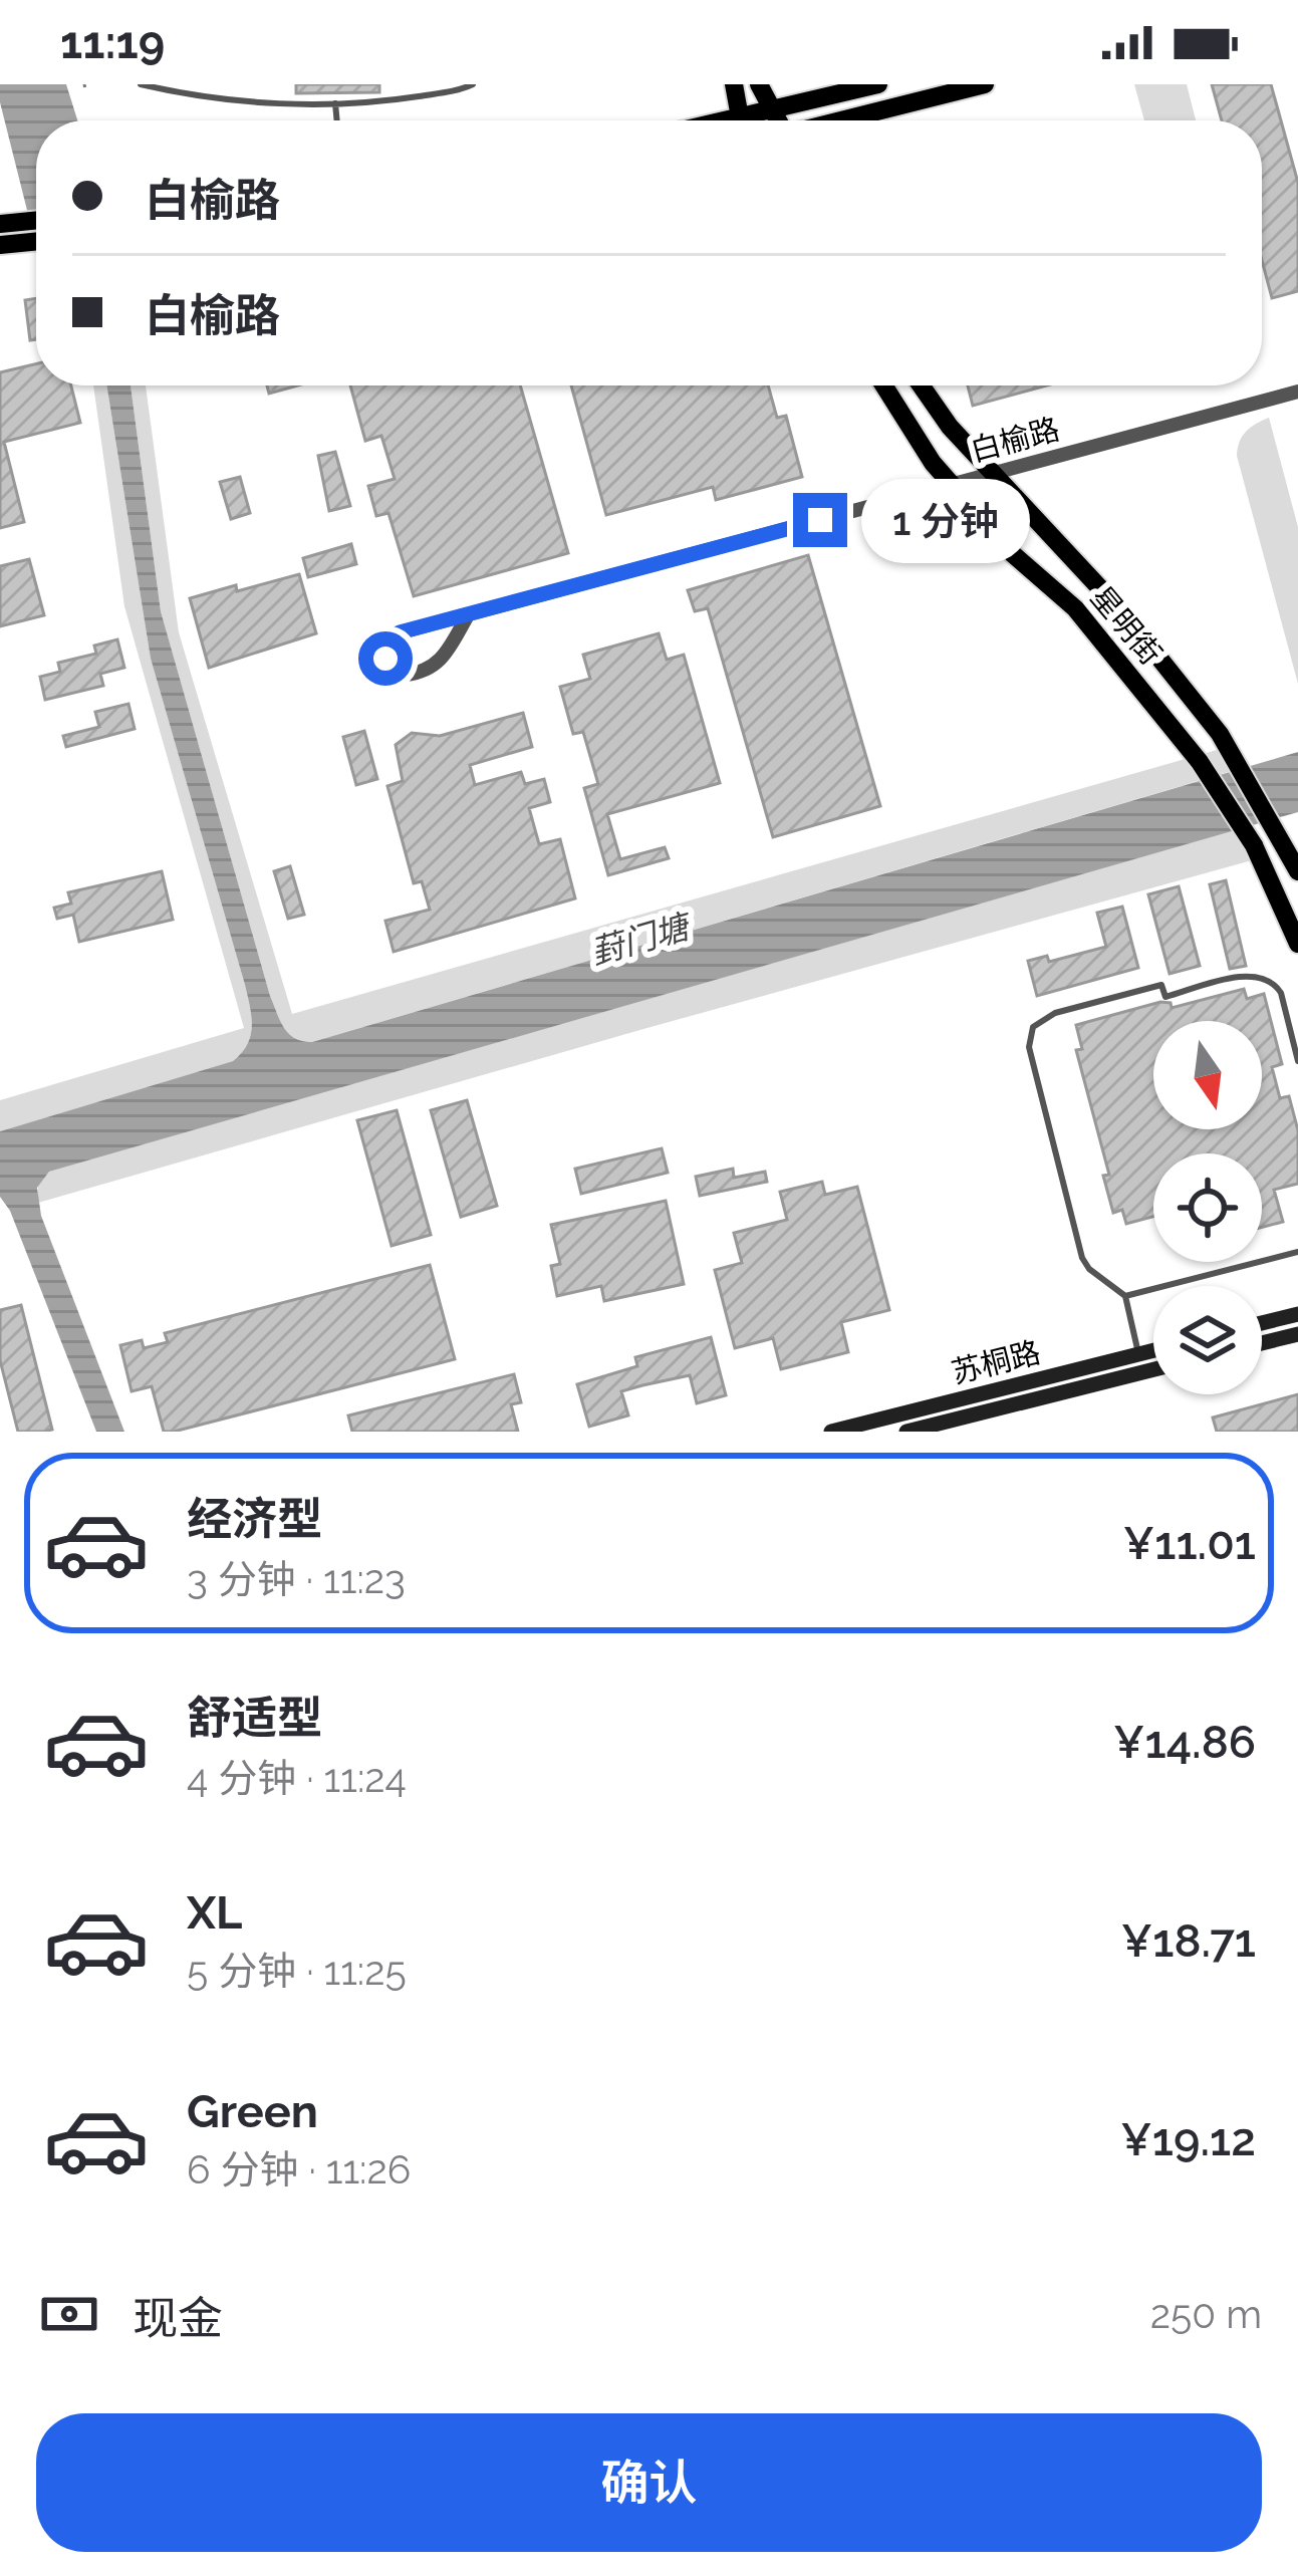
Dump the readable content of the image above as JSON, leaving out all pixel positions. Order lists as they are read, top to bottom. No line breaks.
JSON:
{"streets":{"main road":["星明街","苏桐路"],"street":["白榆路"]},"crossings":[["白榆路","星明街"]],"water":["葑门塘"],"north":"bottom","page":{"status":"11:19","banner":["白榆路","白榆路"],"bubble":"1 分钟","list":[{"name":"经济型","note":"3 分钟 · 11:23","value":"¥11.01"},{"name":"舒适型","note":"4 分钟 · 11:24","value":"¥14.86"},{"name":"XL","note":"5 分钟 · 11:25","value":"¥18.71"},{"name":"Green","note":"6 分钟 · 11:26","value":"¥19.12"}],"pay":["现金","250 m"],"buttons":"确认"}}
